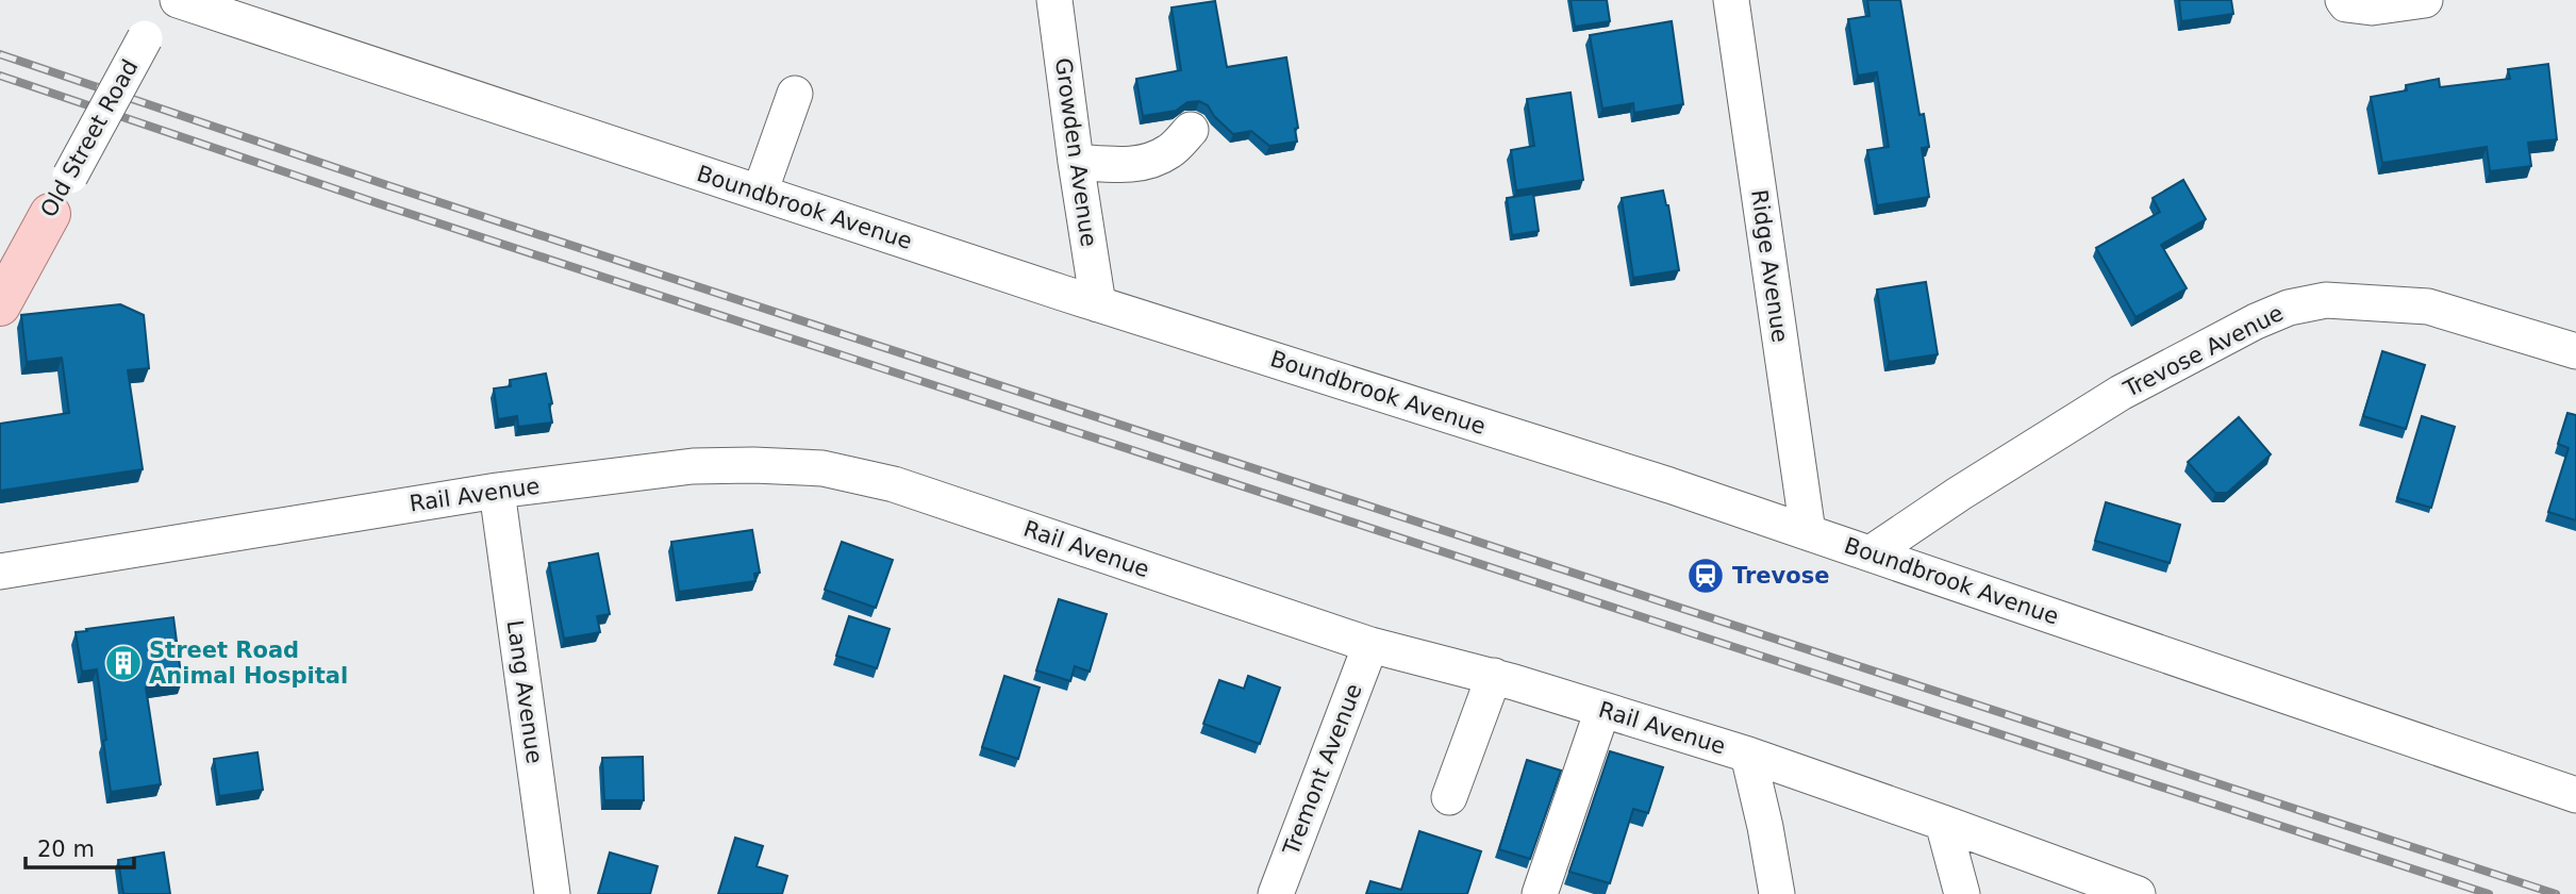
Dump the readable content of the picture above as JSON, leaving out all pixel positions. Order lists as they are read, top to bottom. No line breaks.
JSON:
{"streets":{"street":["Old Street Road","Growden Avenue","Boundbrook Avenue","Ridge Avenue","Trevose Avenue","Rail Avenue","Lang Avenue","Tremont Avenue"]},"crossings":[["Growden Avenue","Boundbrook Avenue"],["Boundbrook Avenue","Ridge Avenue"],["Boundbrook Avenue","Trevose Avenue"],["Rail Avenue","Lang Avenue"],["Rail Avenue","Tremont Avenue"]],"places":{"station":["Trevose"],"building":["Street Road Animal Hospital"]},"scale_bar":"20 m"}
